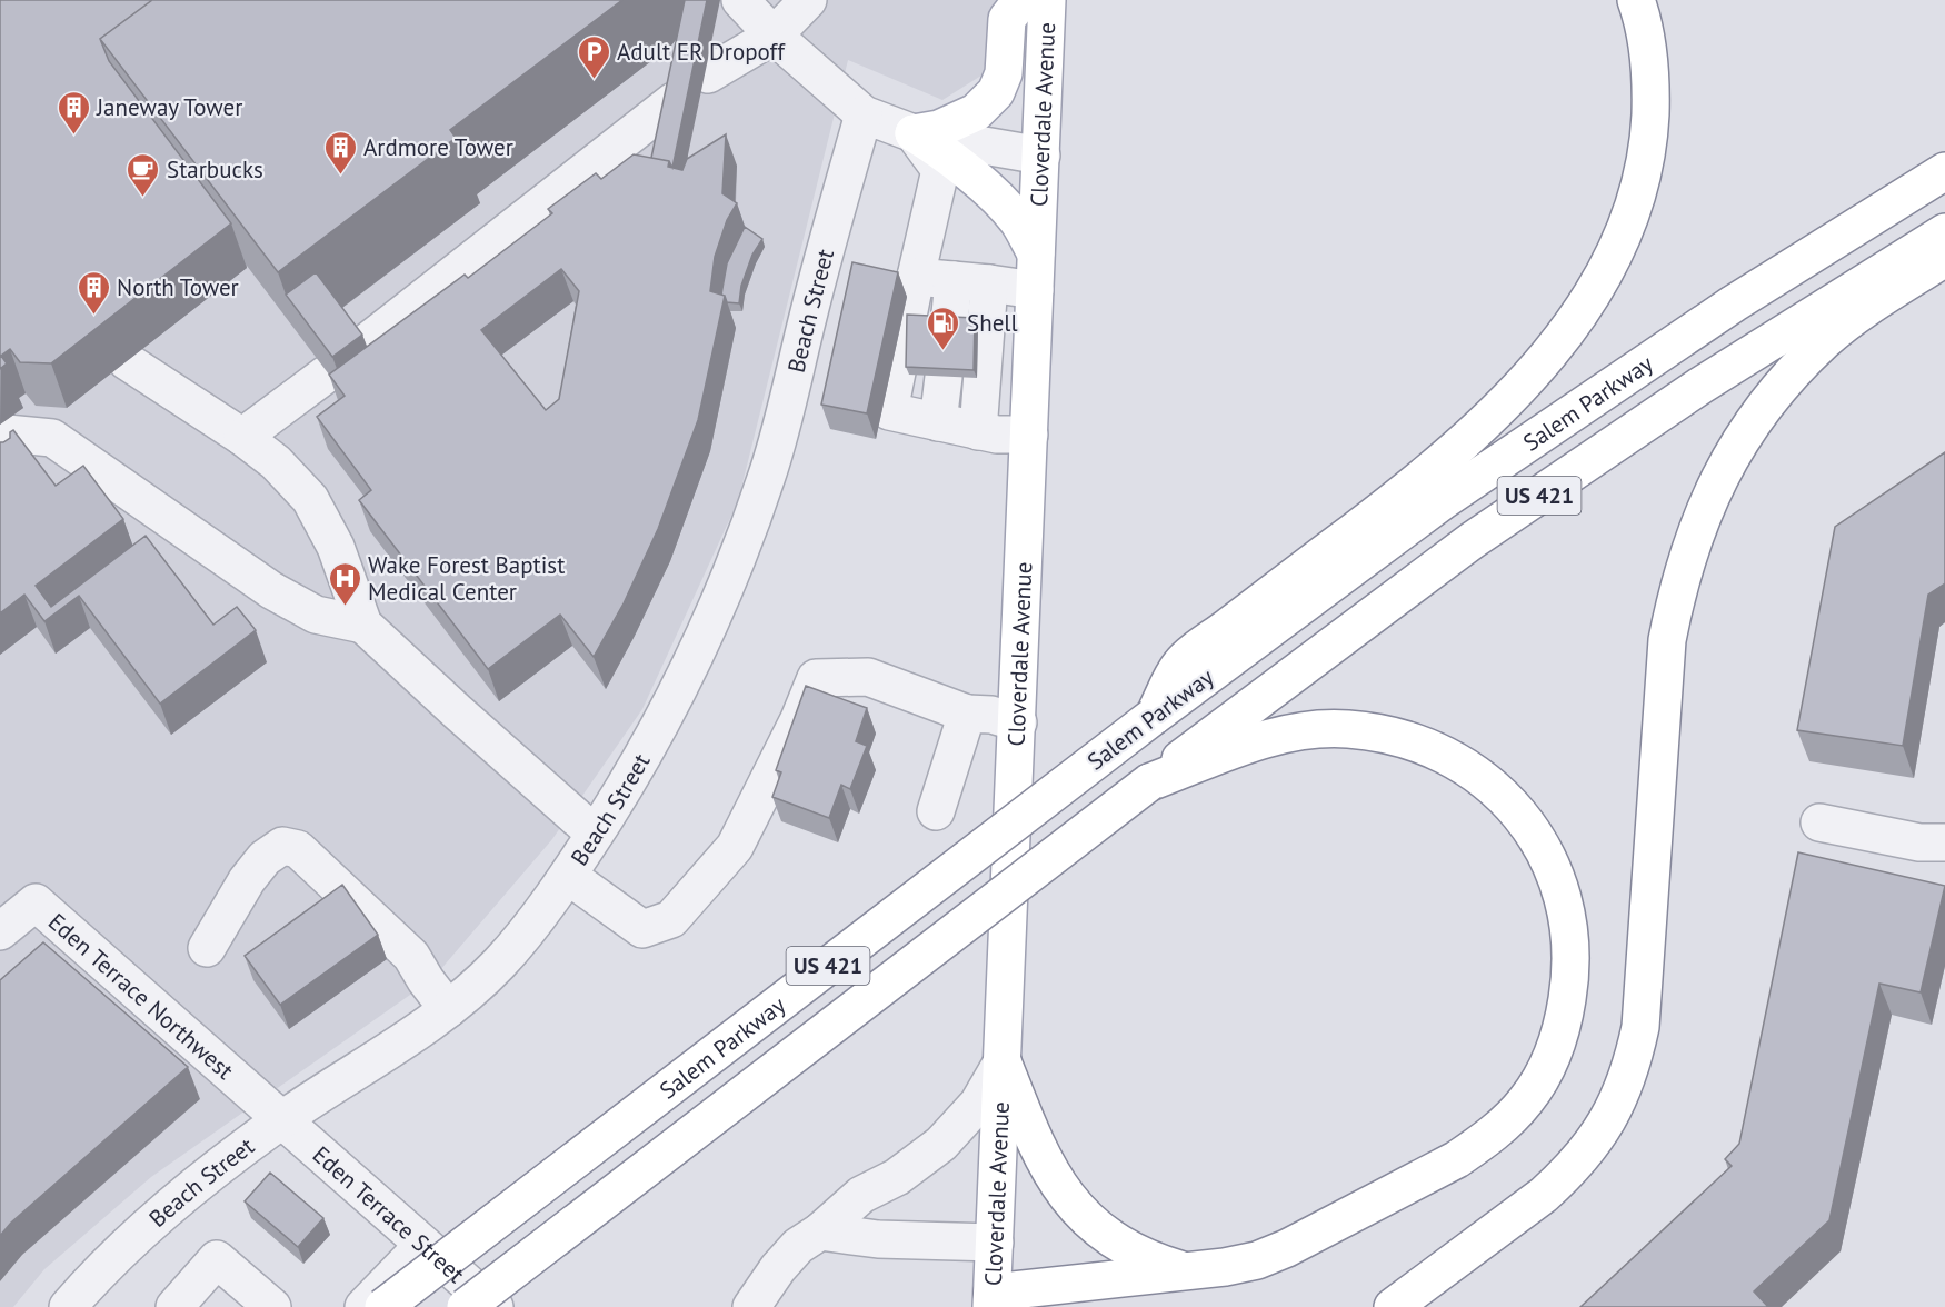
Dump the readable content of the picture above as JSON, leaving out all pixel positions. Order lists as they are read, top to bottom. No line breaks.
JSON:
{"streets":{"main road":["Cloverdale Avenue","Salem Parkway","US 421"],"street":["Beach Street","Eden Terrace Northwest","Eden Terrace Street"]},"crossings":[["Beach Street","Eden Terrace Northwest"],["Beach Street","Eden Terrace Street"],["Eden Terrace Northwest","Eden Terrace Street"]],"places":{"parking":["Adult ER Dropoff"],"building":["Janeway Tower","Ardmore Tower","North Tower"],"cafe":["Starbucks"],"fuel station":["Shell"],"hospital":["Wake Forest Baptist Medical Center"]}}
